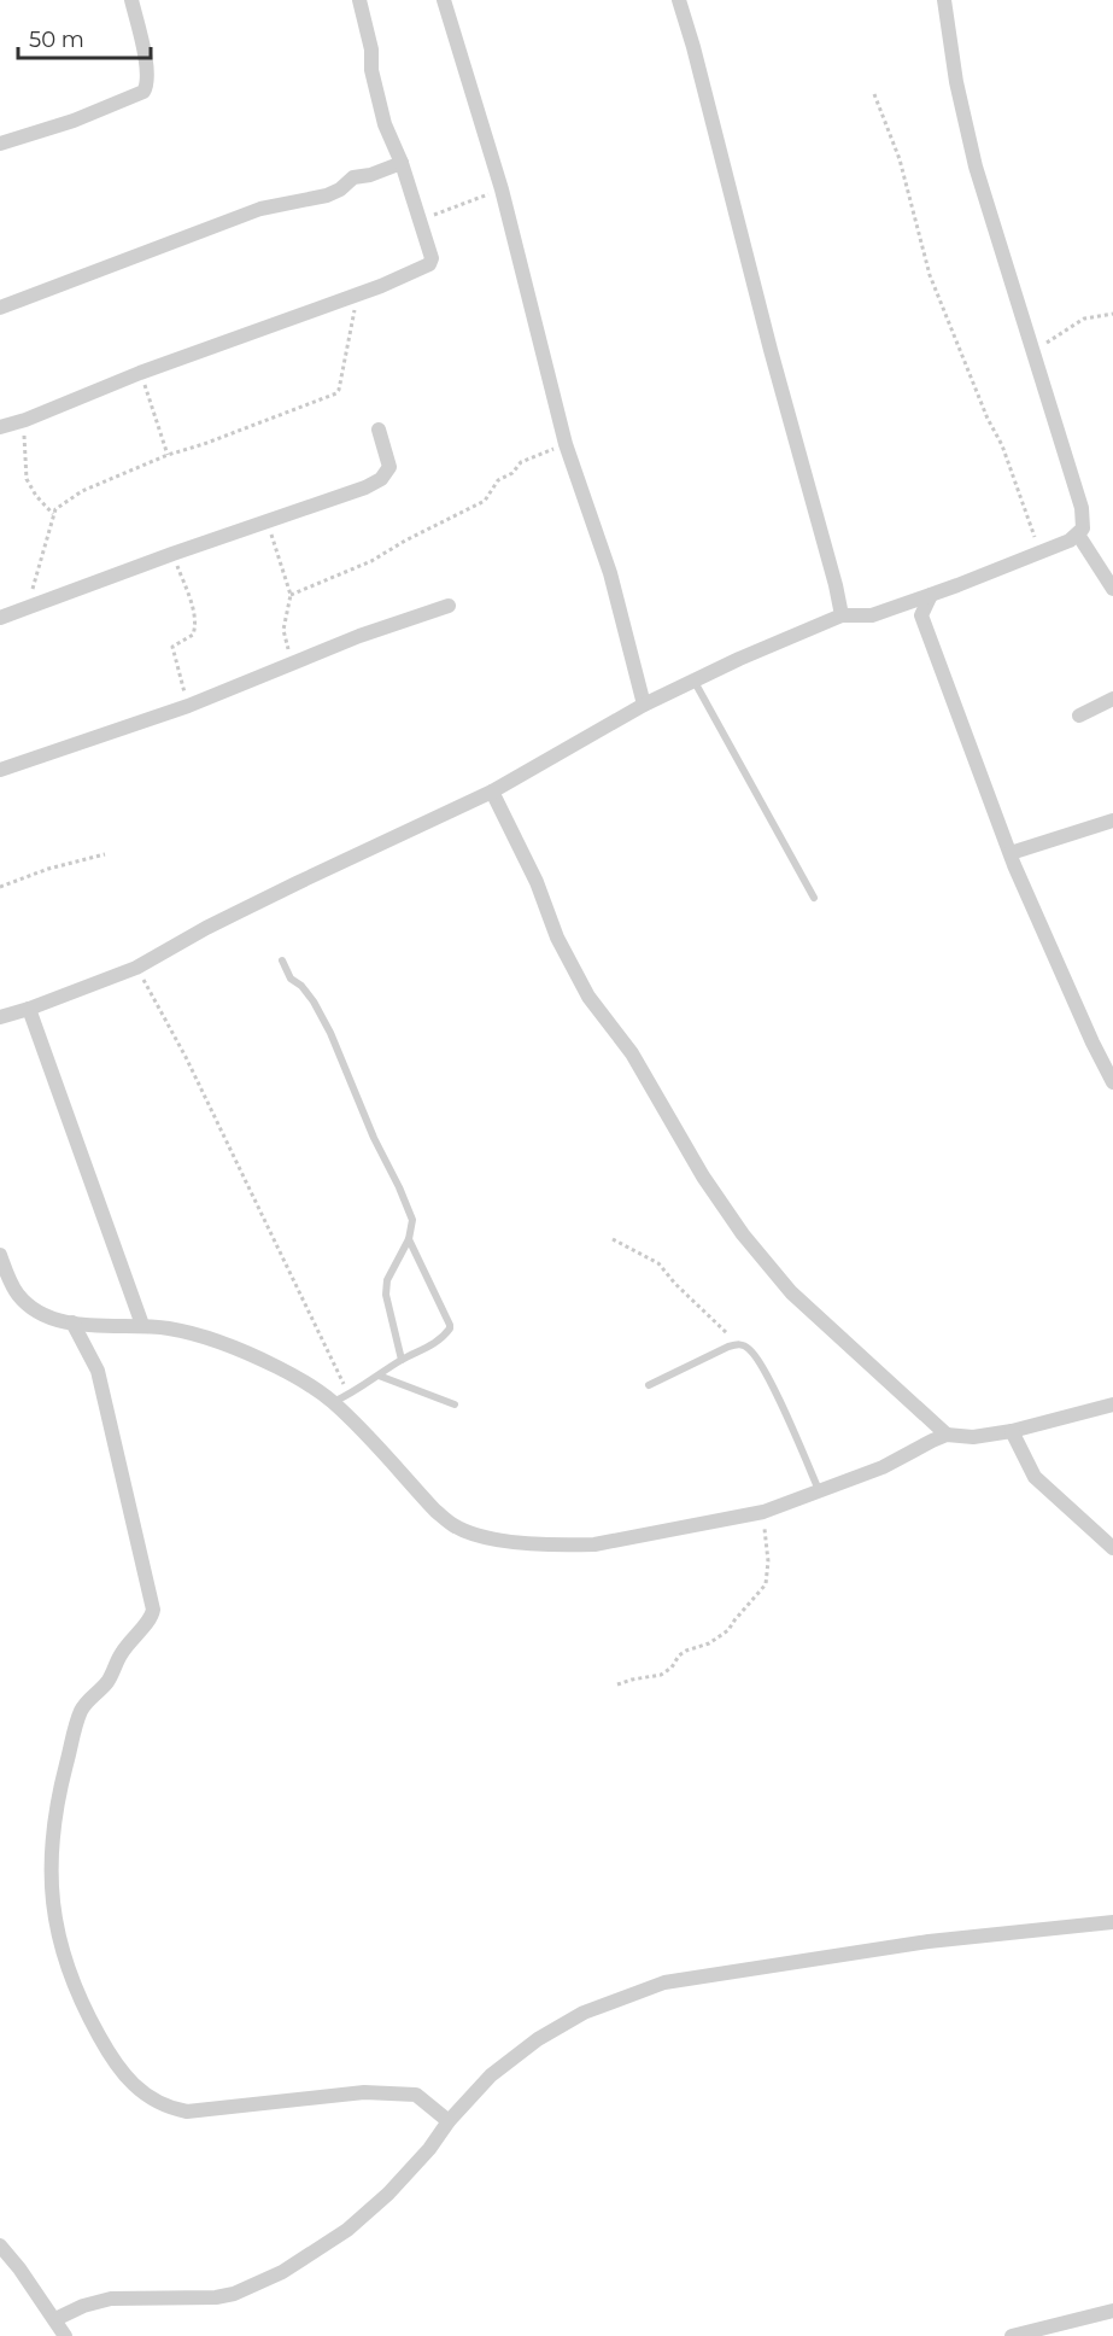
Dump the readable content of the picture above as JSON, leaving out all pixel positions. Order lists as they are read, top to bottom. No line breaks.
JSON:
{"scale_bar":"50 m"}
